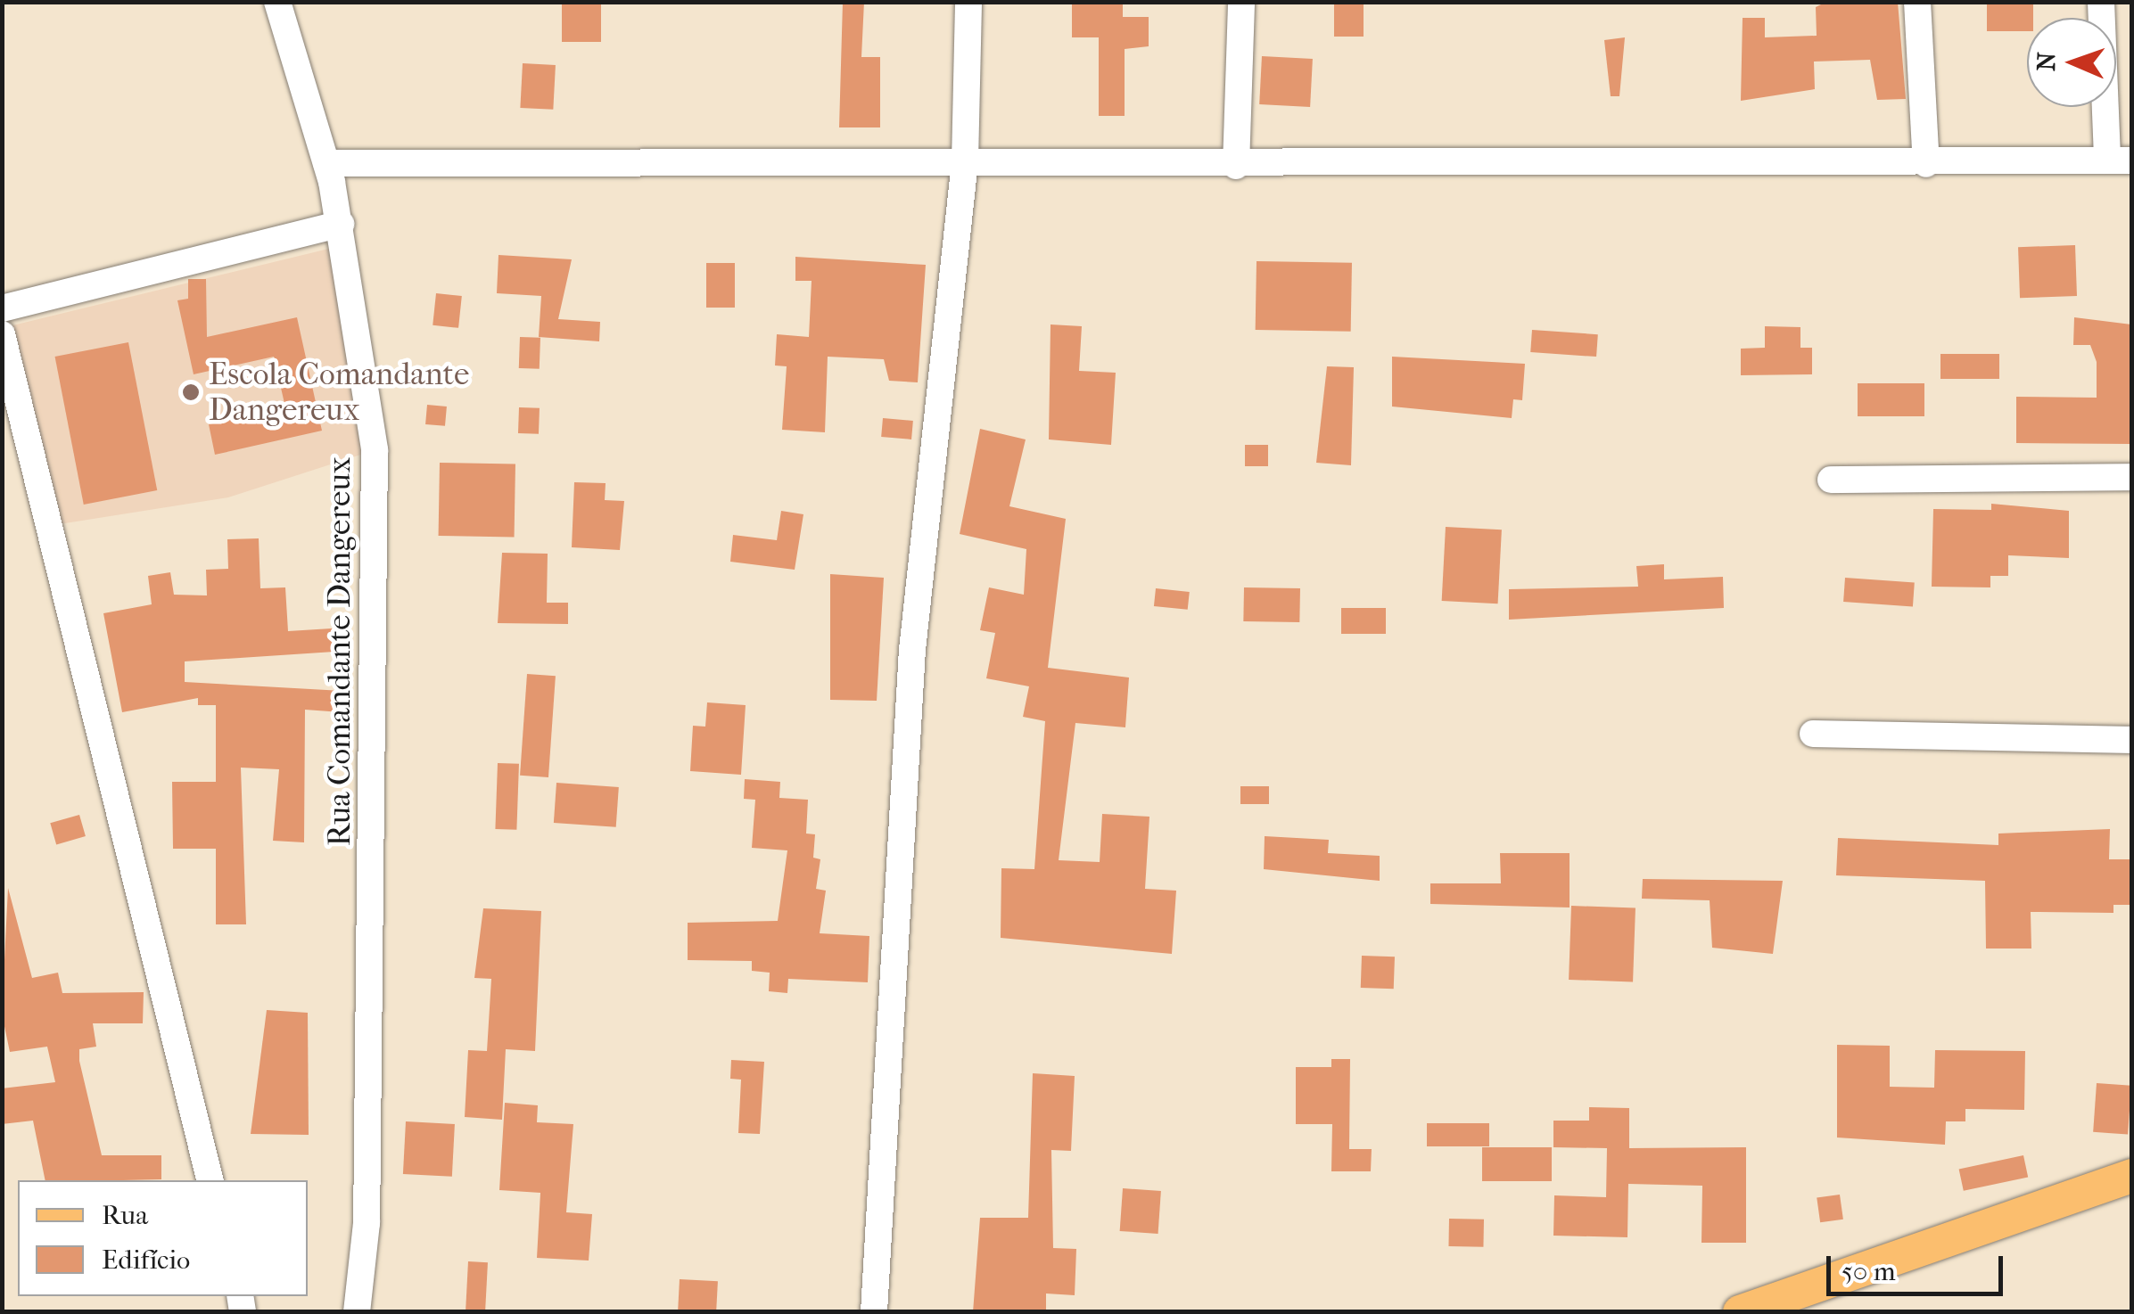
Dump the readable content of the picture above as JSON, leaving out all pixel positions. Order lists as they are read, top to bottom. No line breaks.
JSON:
{"streets":{"street":["Rua Comandante Dangereux"]},"places":["Escola Comandante Dangereux"],"legend":["Rua","Edifício"],"scale_bar":"50 m","north":"left"}
